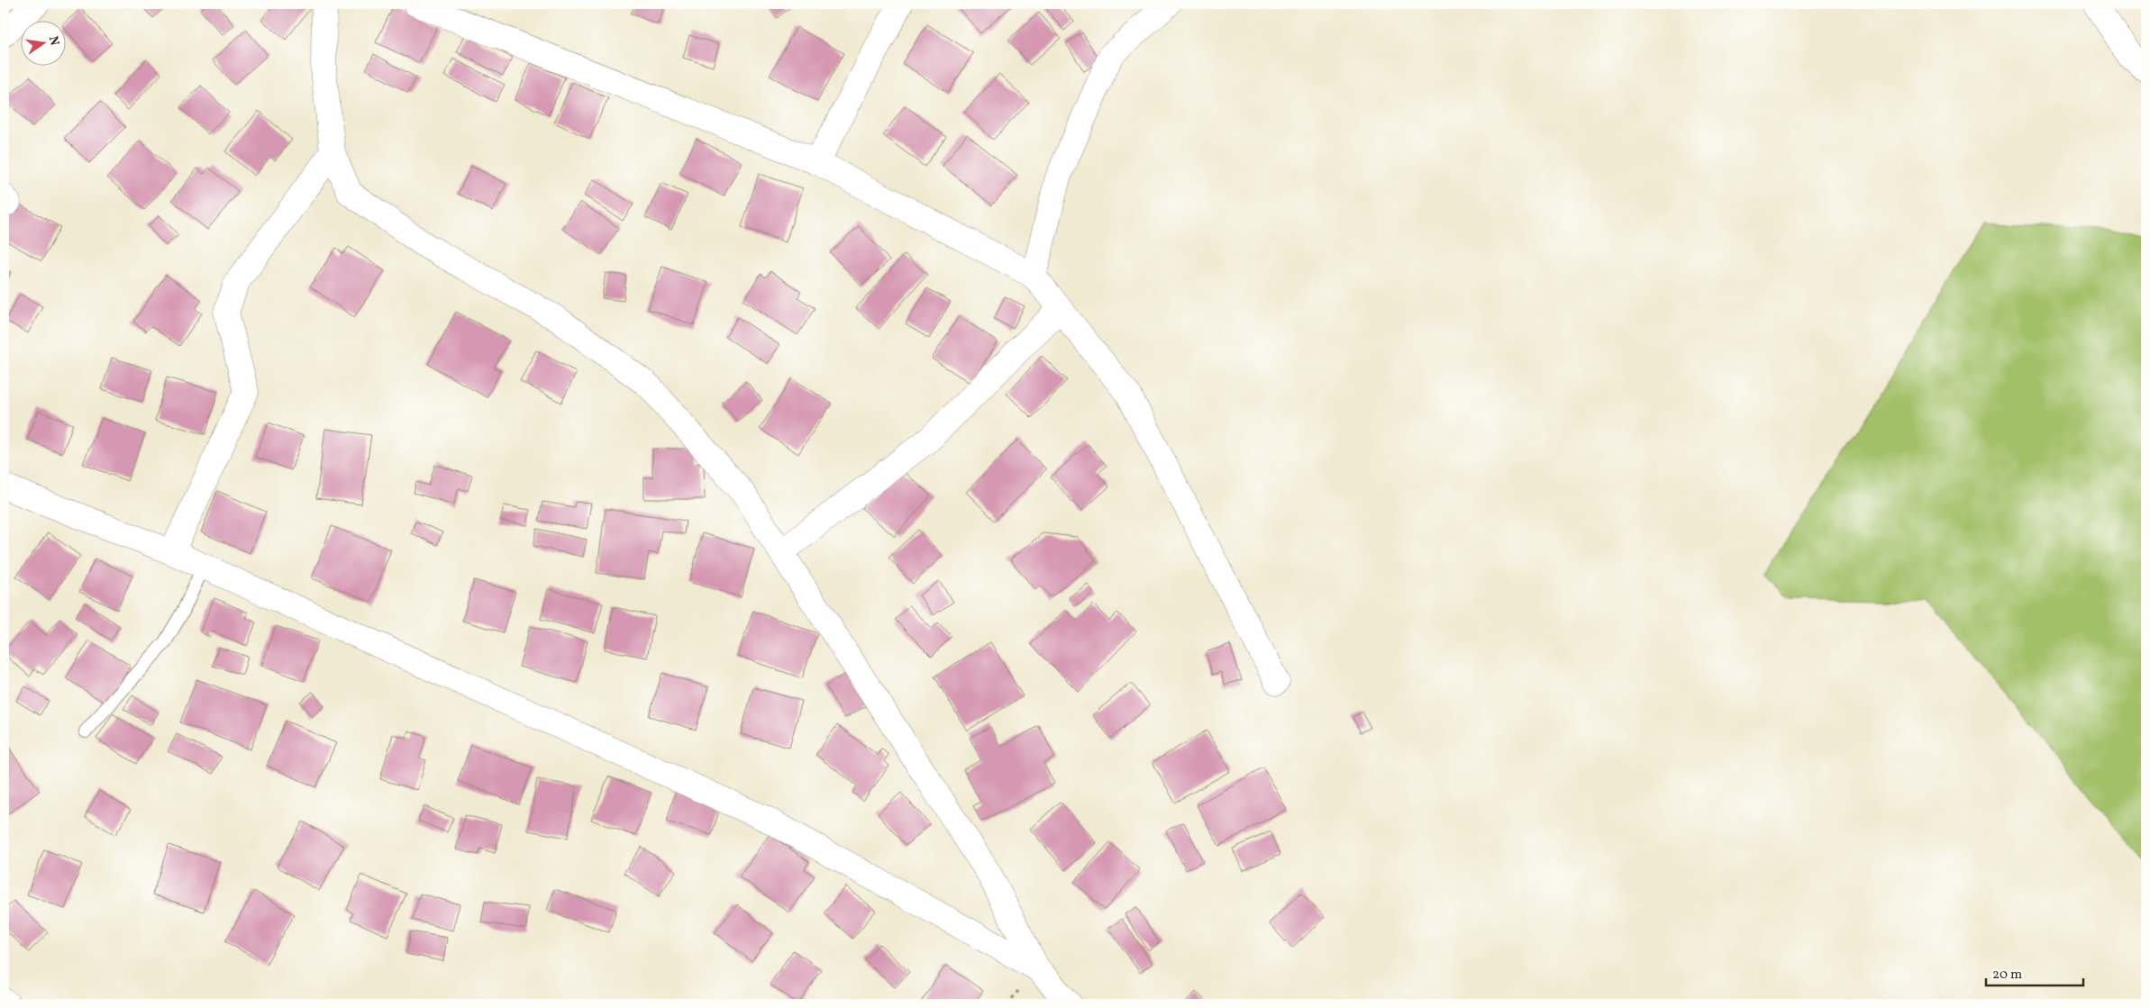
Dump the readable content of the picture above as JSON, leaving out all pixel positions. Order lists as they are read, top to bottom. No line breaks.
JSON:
{"scale_bar":"20 m","north":"right"}
